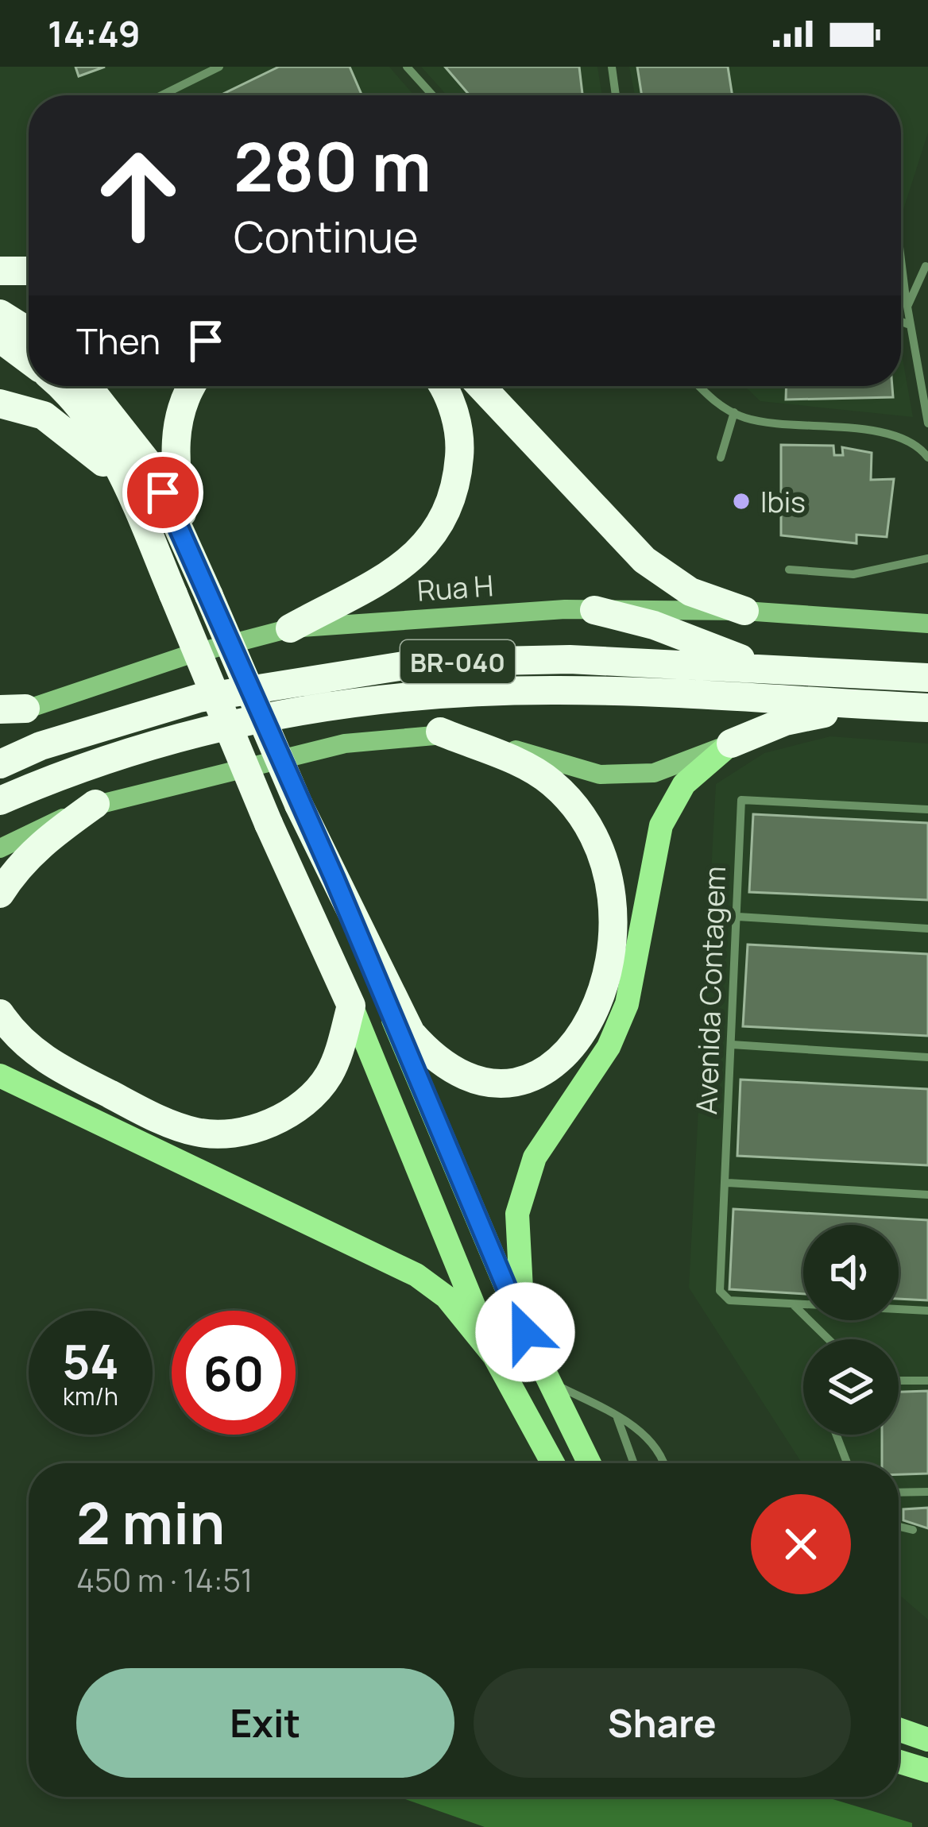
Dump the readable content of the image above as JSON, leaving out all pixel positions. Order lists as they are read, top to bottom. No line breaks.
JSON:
{"streets":{"highway":["BR-040"],"main road":["Rua H"],"lane":["Avenida Contagem"]},"places":["Ibis"],"page":{"status":"14:49","turn":["280 m","Continue"],"then":"Then","speed":"54 km/h","limit":"60","heading":["2 min","450 m · 14:51"],"buttons":["Exit","Share"]}}
